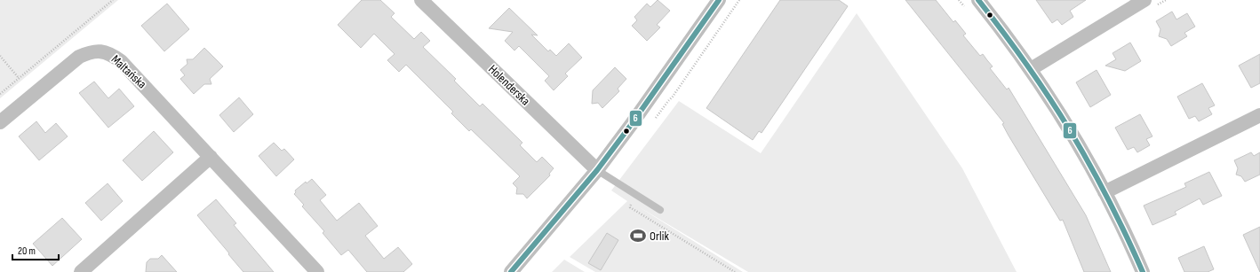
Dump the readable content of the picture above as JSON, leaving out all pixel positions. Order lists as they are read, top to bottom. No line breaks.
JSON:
{"streets":{"street":["Maltańska","Holenderska"]},"places":{"sports":["Orlik"]},"lines":["transit line 6"],"scale_bar":"20 m"}
